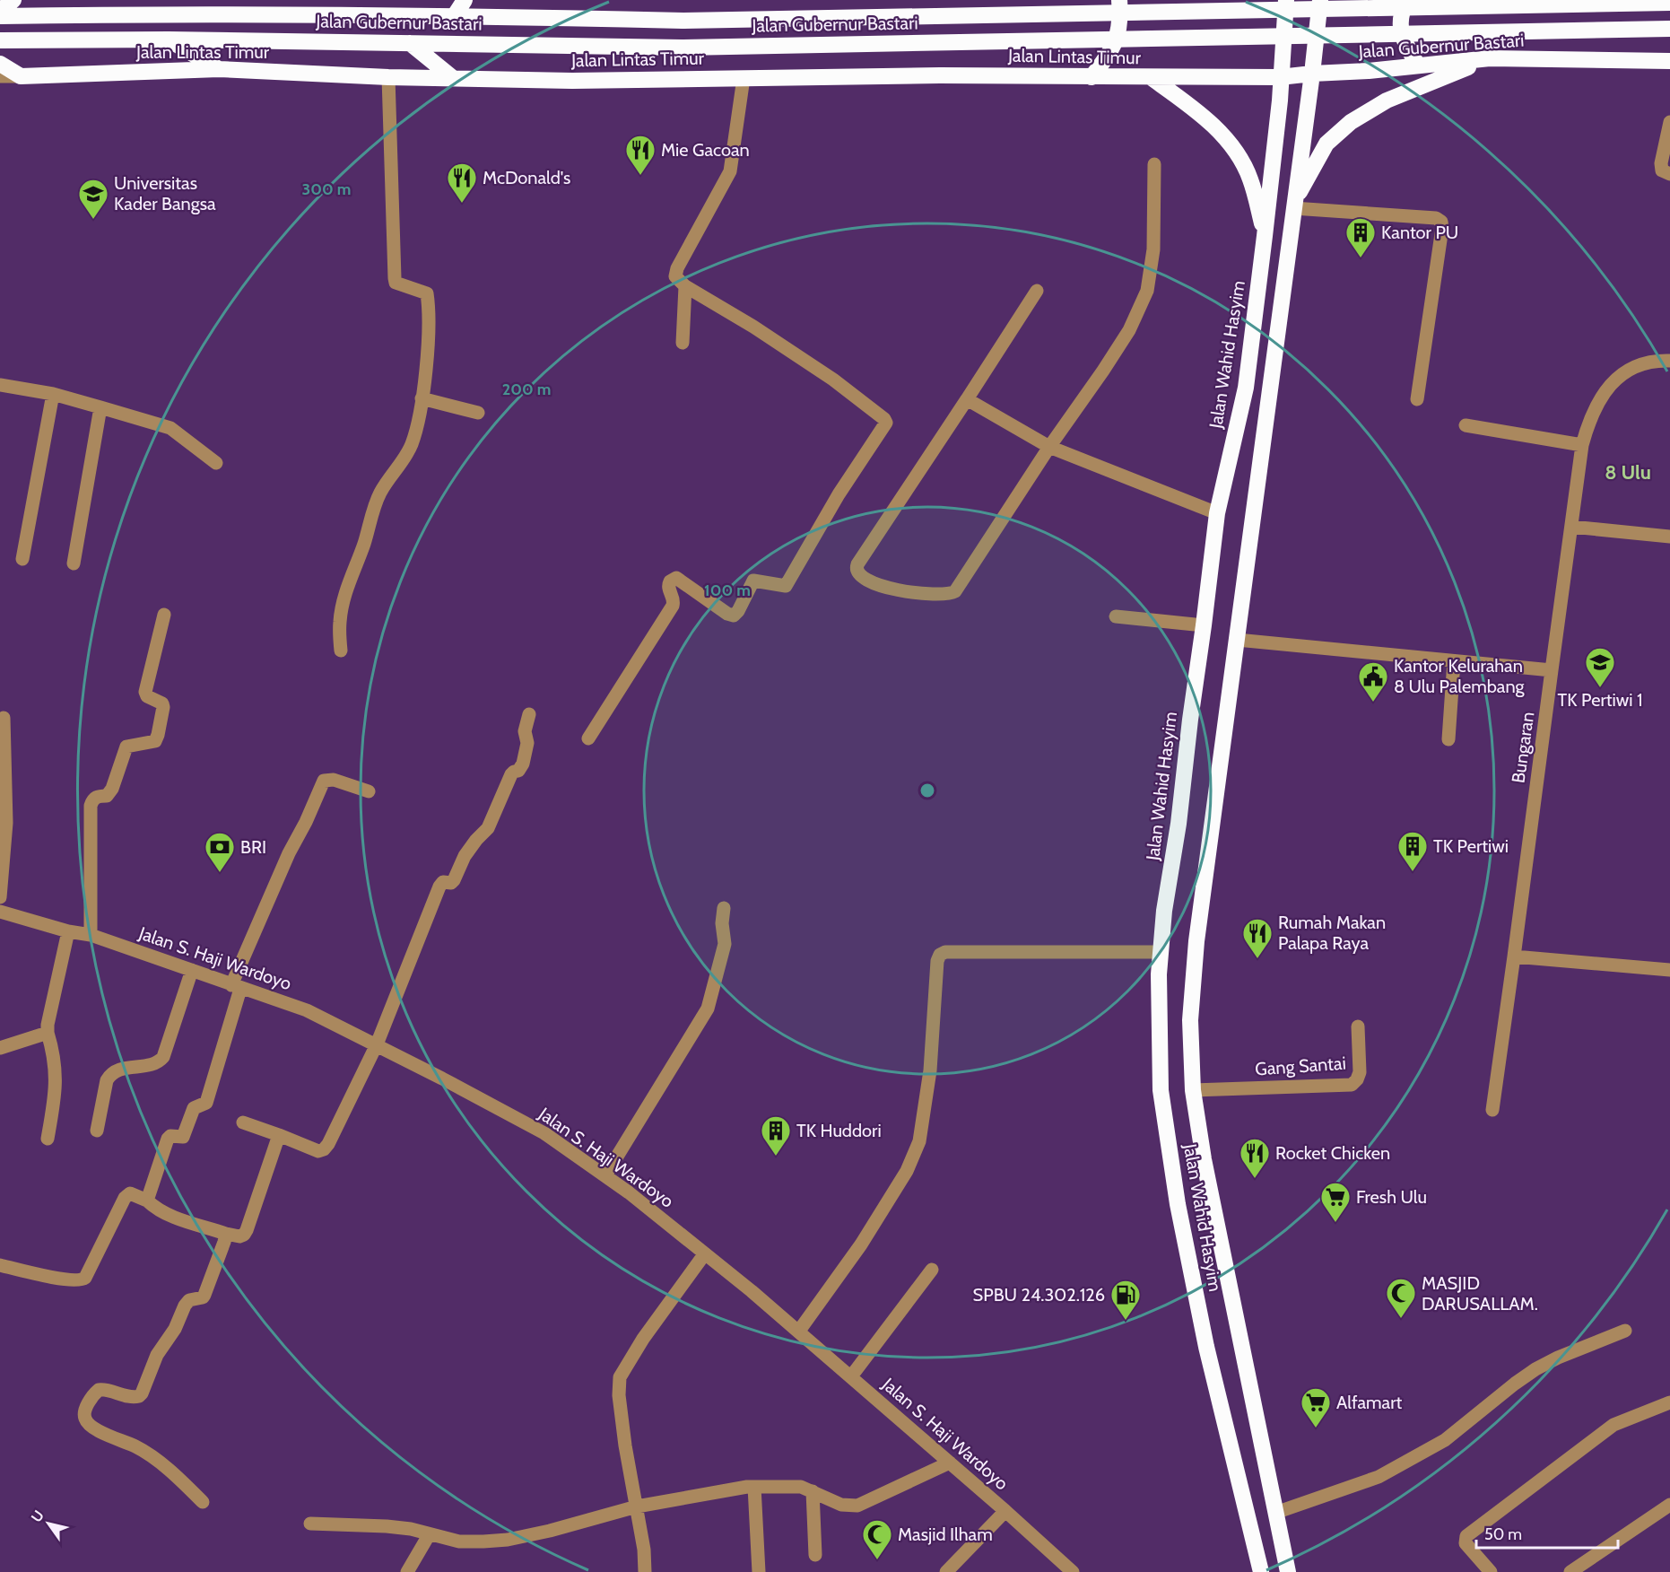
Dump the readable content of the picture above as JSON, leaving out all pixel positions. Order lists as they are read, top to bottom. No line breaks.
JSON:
{"streets":{"highway":["Jalan Gubernur Bastari","Jalan Lintas Timur","Jalan Wahid Hasyim"],"street":["Bungaran","Jalan S. Haji Wardoyo","Gang Santai"]},"crossings":[["Jalan Gubernur Bastari","Jalan Lintas Timur"],["Jalan Gubernur Bastari","Jalan Wahid Hasyim"],["Jalan Lintas Timur","Jalan Wahid Hasyim"],["Jalan Wahid Hasyim","Gang Santai"]],"districts":["8 Ulu"],"places":{"restaurant":["Mie Gacoan","McDonald's","Rumah Makan Palapa Raya","Rocket Chicken"],"school or university":["Universitas Kader Bangsa","TK Pertiwi 1"],"building":["Kantor PU","TK Pertiwi","TK Huddori"],"public building":["Kantor Kelurahan 8 Ulu Palembang"],"bank":["BRI"],"supermarket":["Fresh Ulu","Alfamart"],"mosque":["MASJID DARUSALLAM.","Masjid Ilham"],"fuel station":["SPBU 24.302.126"]},"scale_bar":"50 m","north":"top left","rings":["300 m","200 m","100 m"]}
